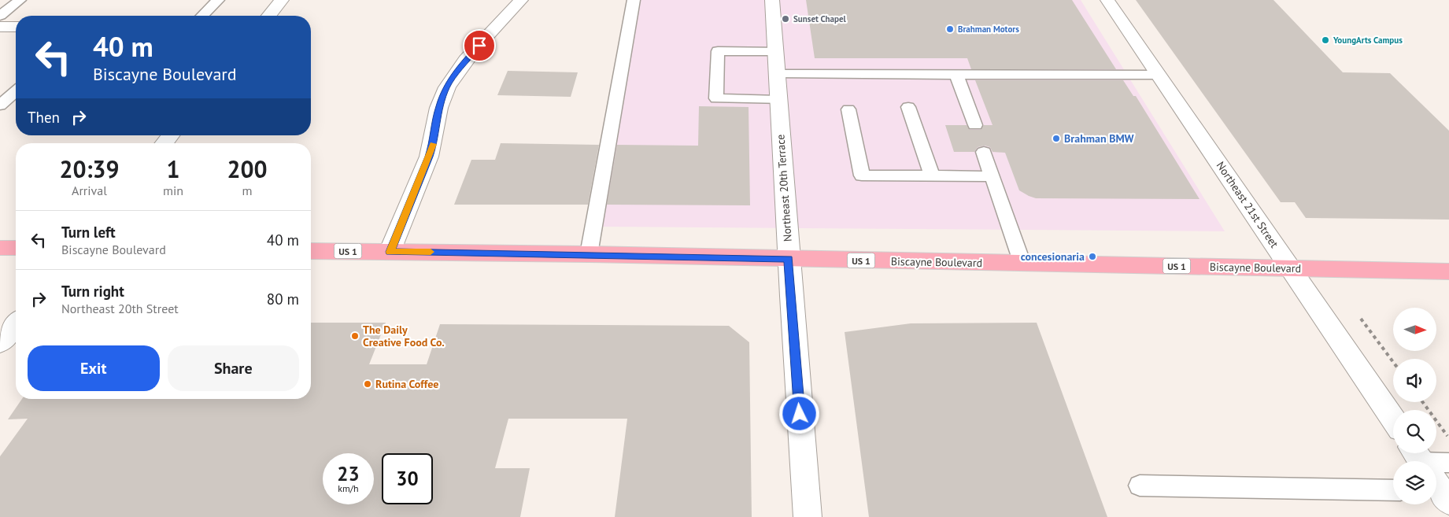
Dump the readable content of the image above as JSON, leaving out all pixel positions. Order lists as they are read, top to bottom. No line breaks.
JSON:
{"streets":{"main road":["US 1","Biscayne Boulevard"],"street":["Northeast 20th Terrace","Northeast 21st Street"]},"crossings":[["Northeast 20th Terrace","Biscayne Boulevard"],["Northeast 21st Street","Biscayne Boulevard"]],"places":["Sunset Chapel","Brahman Motors","YoungArts Campus","Brahman BMW","concesionaria","The Daily Creative Food Co.","Rutina Coffee"],"north":"right","page":{"turn":["40 m","Biscayne Boulevard"],"then":"Then","eta":["20:39","Arrival","1","min","200","m"],"list":[{"name":"Turn left","note":"Biscayne Boulevard","value":"40 m"},{"name":"Turn right","note":"Northeast 20th Street","value":"80 m"}],"buttons":["Exit","Share"],"speed":"23 km/h","limit":"30"}}
